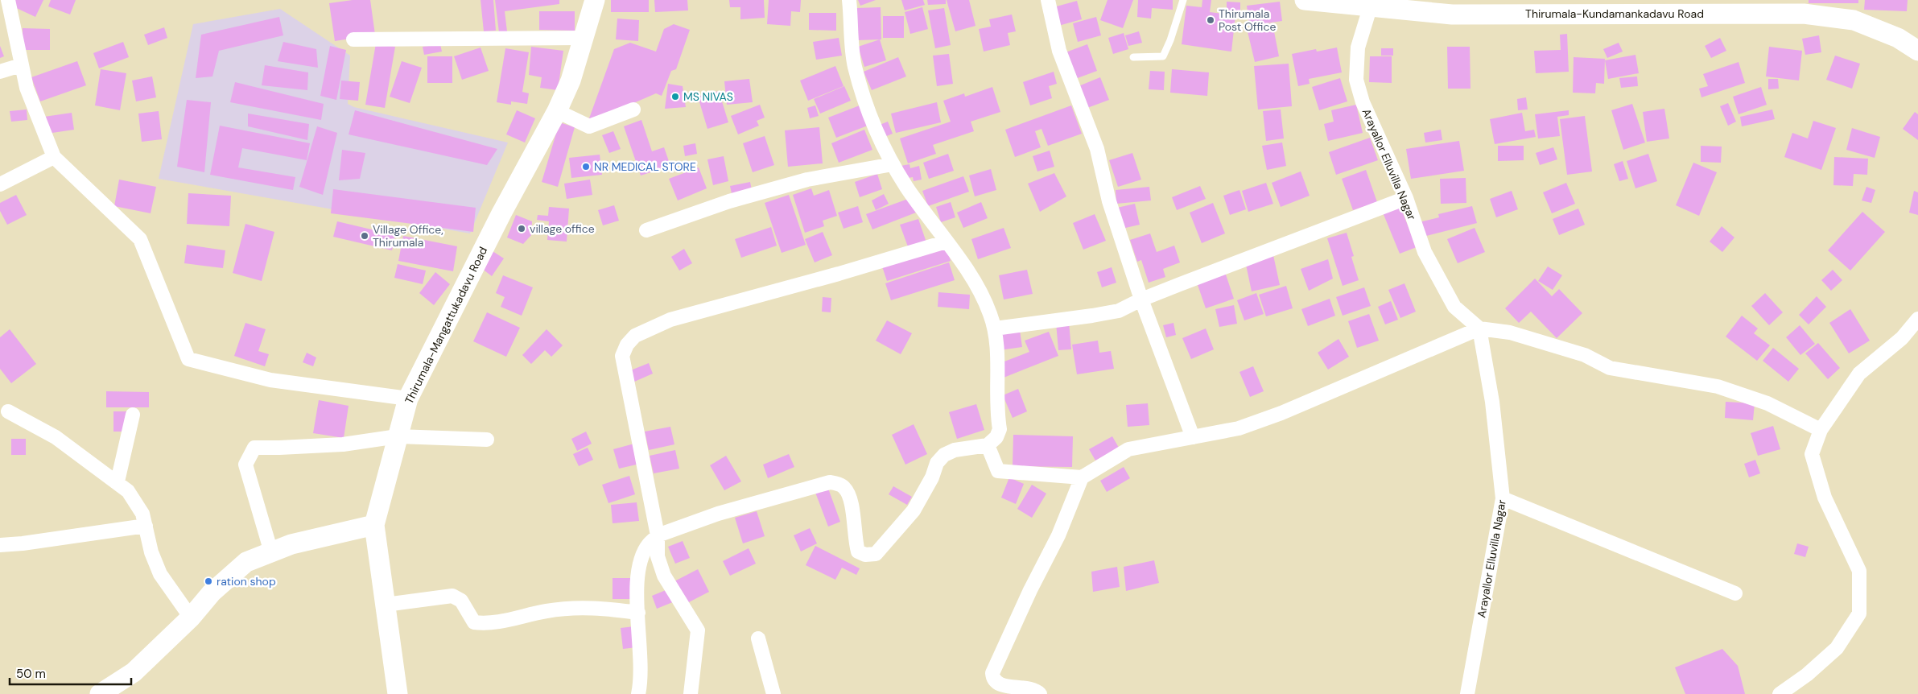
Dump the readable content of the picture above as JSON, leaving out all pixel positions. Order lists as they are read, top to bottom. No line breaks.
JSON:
{"streets":{"main road":["Thirumala-Kundamankadavu Road","Thirumala-Mangattukadavu Road"],"street":["Arayallor Elluvilla Nagar"]},"crossings":[["Thirumala-Kundamankadavu Road","Arayallor Elluvilla Nagar"]],"places":["Thirumala Post Office","MS NIVAS","NR MEDICAL STORE","village office","Village Office, Thirumala","ration shop"],"scale_bar":"50 m"}
